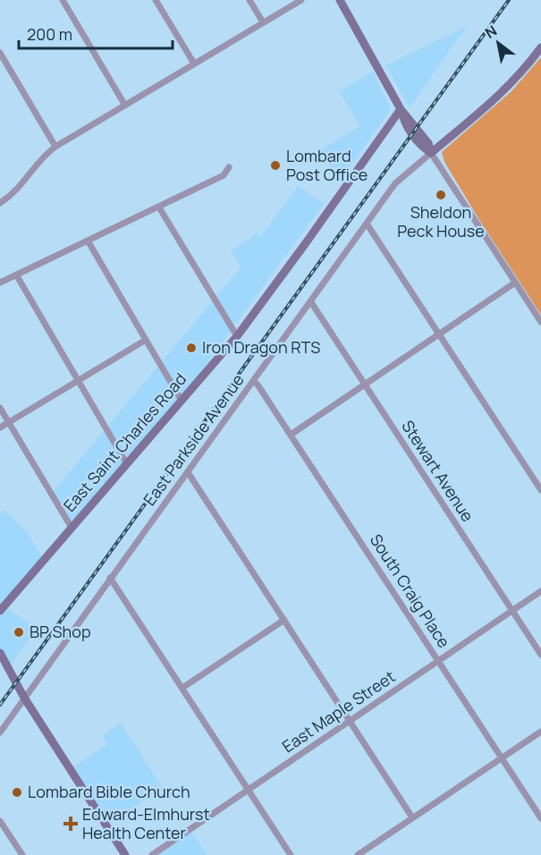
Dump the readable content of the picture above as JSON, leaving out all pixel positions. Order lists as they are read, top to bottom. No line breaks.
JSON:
{"streets":{"main road":["East Saint Charles Road"],"street":["East Parkside Avenue","Stewart Avenue","South Craig Place","East Maple Street"]},"crossings":[["East Parkside Avenue","Stewart Avenue"],["East Parkside Avenue","South Craig Place"],["Stewart Avenue","East Maple Street"],["South Craig Place","East Maple Street"]],"places":{"other":["Lombard Post Office","Sheldon Peck House","Iron Dragon RTS","BP Shop","Lombard Bible Church"],"health":["Edward-Elmhurst Health Center"]},"scale_bar":"200 m","north":"top left"}
